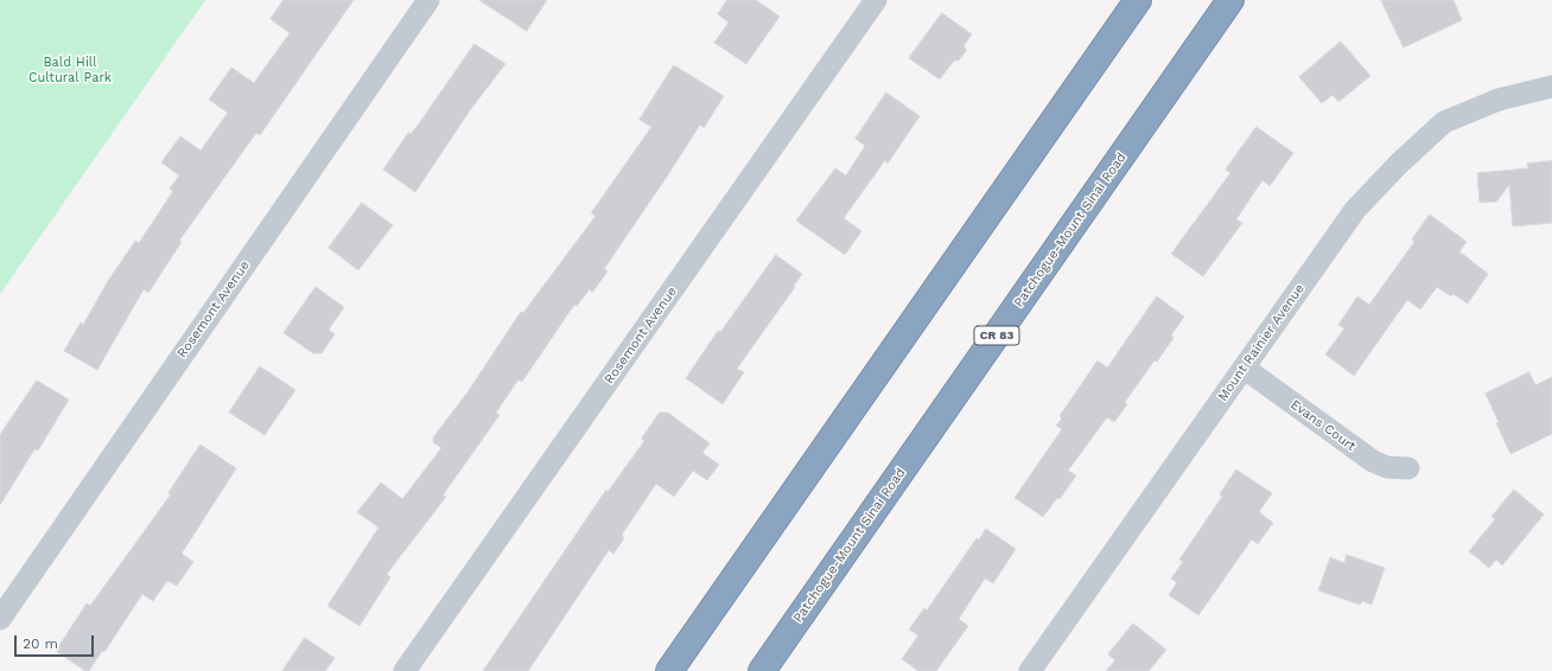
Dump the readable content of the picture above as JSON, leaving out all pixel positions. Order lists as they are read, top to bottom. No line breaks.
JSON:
{"streets":{"highway":["Patchogue-Mount Sinai Road","CR 83"],"street":["Rosemont Avenue","Mount Rainier Avenue","Evans Court"]},"crossings":[["Mount Rainier Avenue","Evans Court"]],"parks":["Bald Hill Cultural Park"],"scale_bar":"20 m"}
